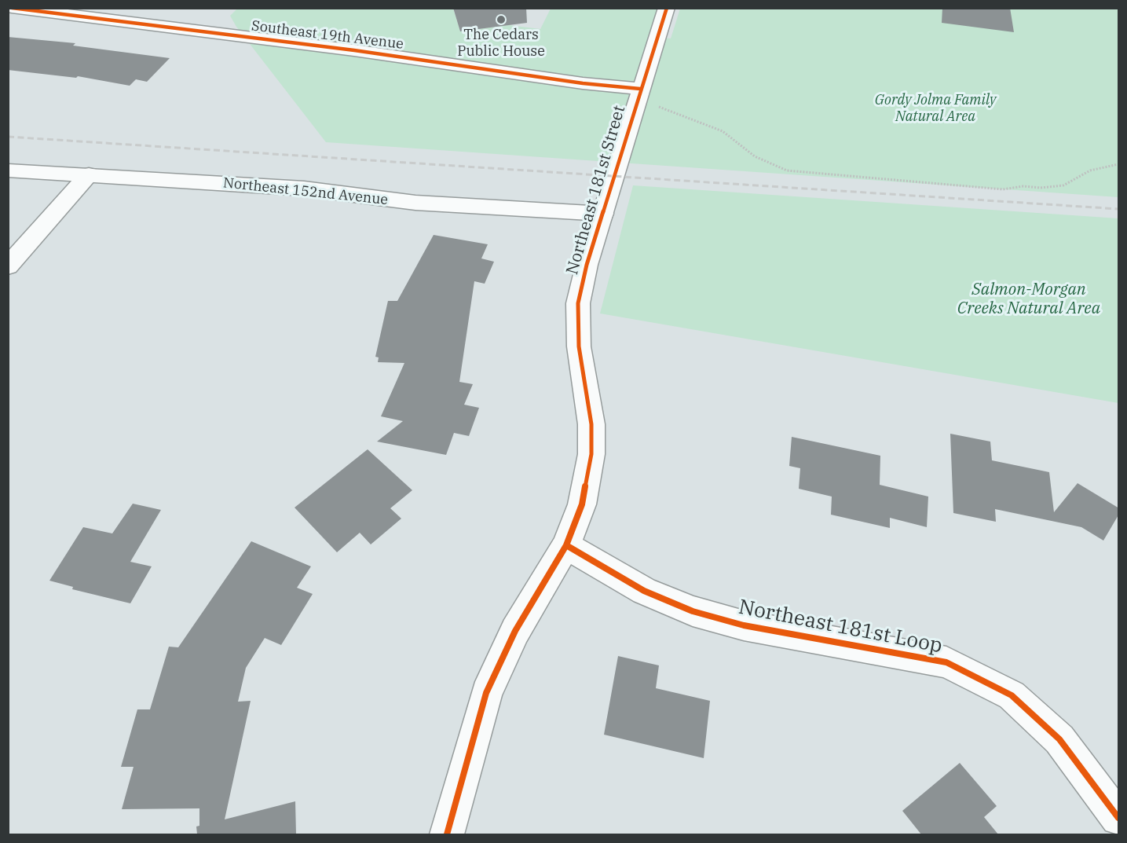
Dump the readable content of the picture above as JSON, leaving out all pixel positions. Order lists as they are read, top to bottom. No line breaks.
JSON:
{"streets":{"street":["Southeast 19th Avenue","Northeast 181st Street","Northeast 152nd Avenue","Northeast 181st Loop"]},"crossings":[["Southeast 19th Avenue","Northeast 181st Street"],["Northeast 181st Street","Northeast 152nd Avenue"],["Northeast 181st Street","Northeast 181st Loop"]],"parks":["Gordy Jolma Family Natural Area","Salmon-Morgan Creeks Natural Area"],"places":["The Cedars Public House"]}
